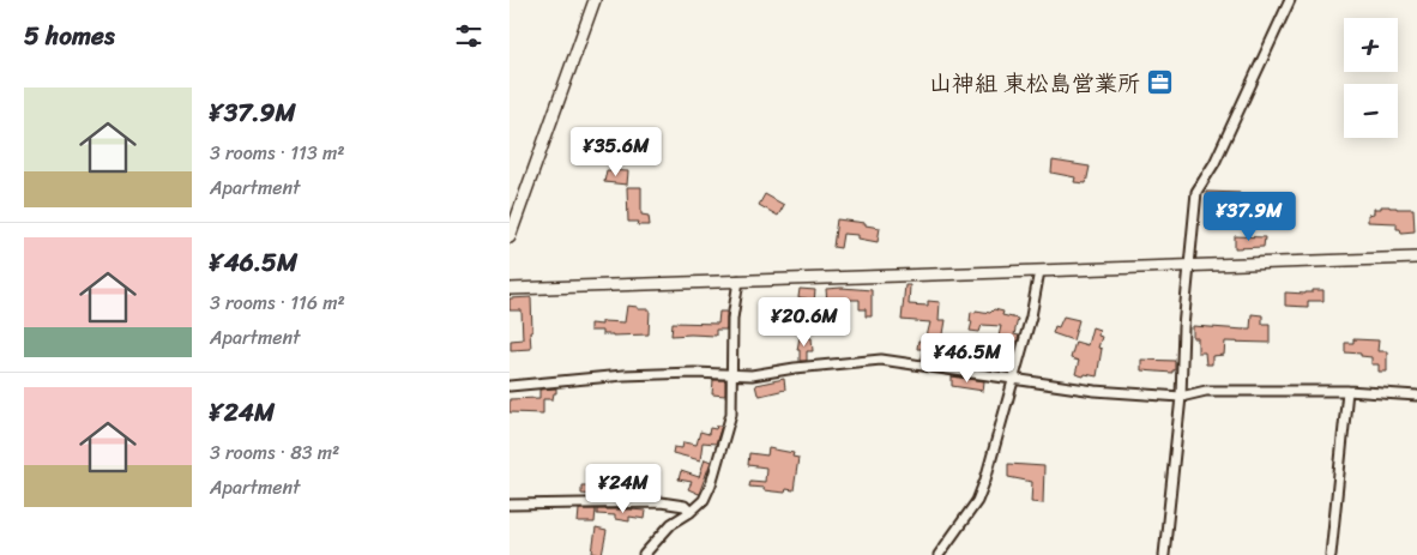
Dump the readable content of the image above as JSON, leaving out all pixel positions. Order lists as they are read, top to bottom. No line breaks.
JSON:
{"places":{"office":["山神組 東松島営業所"]},"page":{"heading":"5 homes","map_buttons":["+","−"],"list":[{"name":"¥37.9M","note":"3 rooms · 113 m² · Apartment"},{"name":"¥46.5M","note":"3 rooms · 116 m² · Apartment"},{"name":"¥24M","note":"3 rooms · 83 m² · Apartment"}],"price":["¥35.6M","¥37.9M","¥20.6M","¥46.5M","¥24M"]}}
